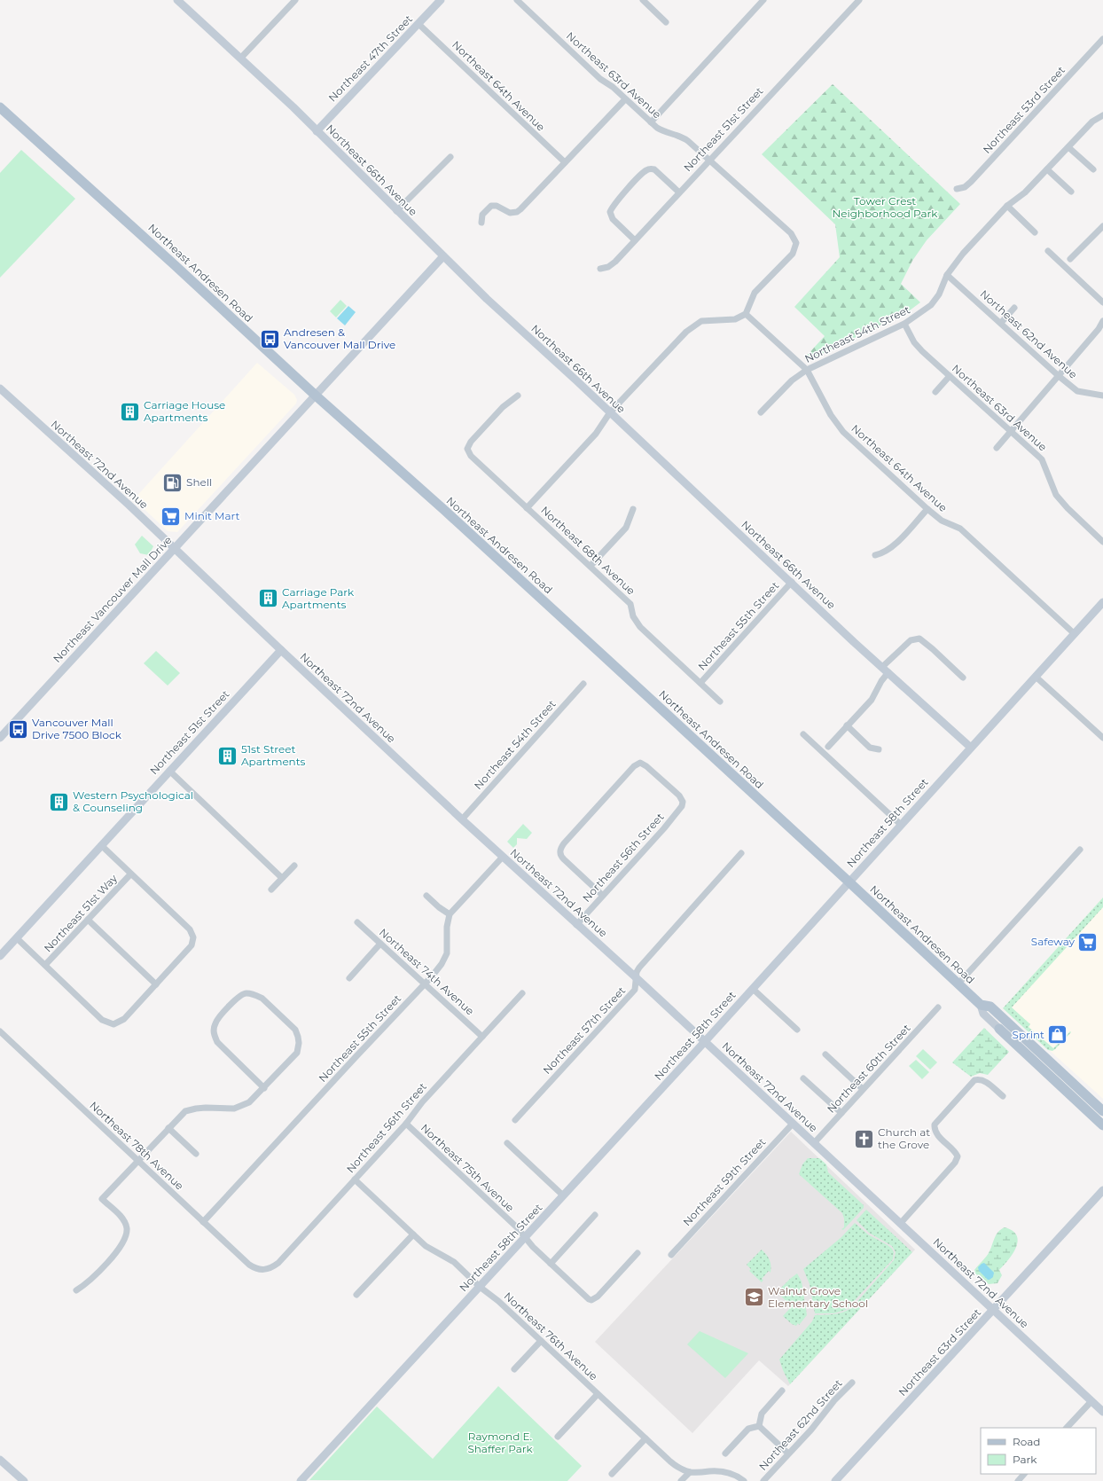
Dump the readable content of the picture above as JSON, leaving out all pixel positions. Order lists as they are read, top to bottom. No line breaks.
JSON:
{"streets":{"main road":["Northeast Andresen Road"],"street":["Northeast 47th Street","Northeast 63rd Avenue","Northeast 64th Avenue","Northeast 53rd Street","Northeast 51st Street","Northeast 66th Avenue","Northeast 54th Street","Northeast 62nd Avenue","Northeast 72nd Avenue","Northeast 68th Avenue","Northeast Vancouver Mall Drive","Northeast 55th Street","Northeast 58th Street","Northeast 56th Street","Northeast 51st Way","Northeast 74th Avenue","Northeast 57th Street","Northeast 60th Street","Northeast 78th Avenue","Northeast 75th Avenue","Northeast 59th Street","Northeast 76th Avenue","Northeast 63rd Street","Northeast 62nd Street"]},"crossings":[["Northeast 47th Street","Northeast 64th Avenue"],["Northeast 47th Street","Northeast 66th Avenue"],["Northeast 63rd Avenue","Northeast 64th Avenue"],["Northeast 63rd Avenue","Northeast 51st Street"],["Northeast 63rd Avenue","Northeast 54th Street"],["Northeast 64th Avenue","Northeast 54th Street"],["Northeast 64th Avenue","Northeast 58th Street"],["Northeast 51st Street","Northeast 72nd Avenue"],["Northeast 66th Avenue","Northeast Vancouver Mall Drive"],["Northeast 66th Avenue","Northeast 55th Street"],["Northeast 66th Avenue","Northeast 58th Street"],["Northeast Andresen Road","Northeast Vancouver Mall Drive"],["Northeast Andresen Road","Northeast 58th Street"],["Northeast 54th Street","Northeast 62nd Avenue"],["Northeast 54th Street","Northeast 72nd Avenue"],["Northeast 72nd Avenue","Northeast Vancouver Mall Drive"],["Northeast 72nd Avenue","Northeast 58th Street"],["Northeast 72nd Avenue","Northeast 56th Street"],["Northeast 72nd Avenue","Northeast 57th Street"],["Northeast 72nd Avenue","Northeast 60th Street"],["Northeast 72nd Avenue","Northeast 59th Street"],["Northeast 72nd Avenue","Northeast 63rd Street"],["Northeast 68th Avenue","Northeast 55th Street"],["Northeast 55th Street","Northeast 74th Avenue"],["Northeast 55th Street","Northeast 78th Avenue"],["Northeast 58th Street","Northeast 75th Avenue"],["Northeast 58th Street","Northeast 76th Avenue"],["Northeast 56th Street","Northeast 74th Avenue"],["Northeast 56th Street","Northeast 78th Avenue"],["Northeast 56th Street","Northeast 75th Avenue"],["Northeast 56th Street","Northeast 76th Avenue"]],"parks":["Tower Crest Neighborhood Park","Raymond E. Shaffer Park"],"places":{"bus stop":["Andresen & Vancouver Mall Drive","Vancouver Mall Drive 7500 Block"],"building":["Carriage House Apartments","Carriage Park Apartments","51st Street Apartments","Western Psychological & Counseling"],"fuel station":["Shell"],"supermarket":["Minit Mart","Safeway"],"shop":["Sprint"],"church":["Church at the Grove"],"school or university":["Walnut Grove Elementary School"]},"legend":["Road","Park"]}
